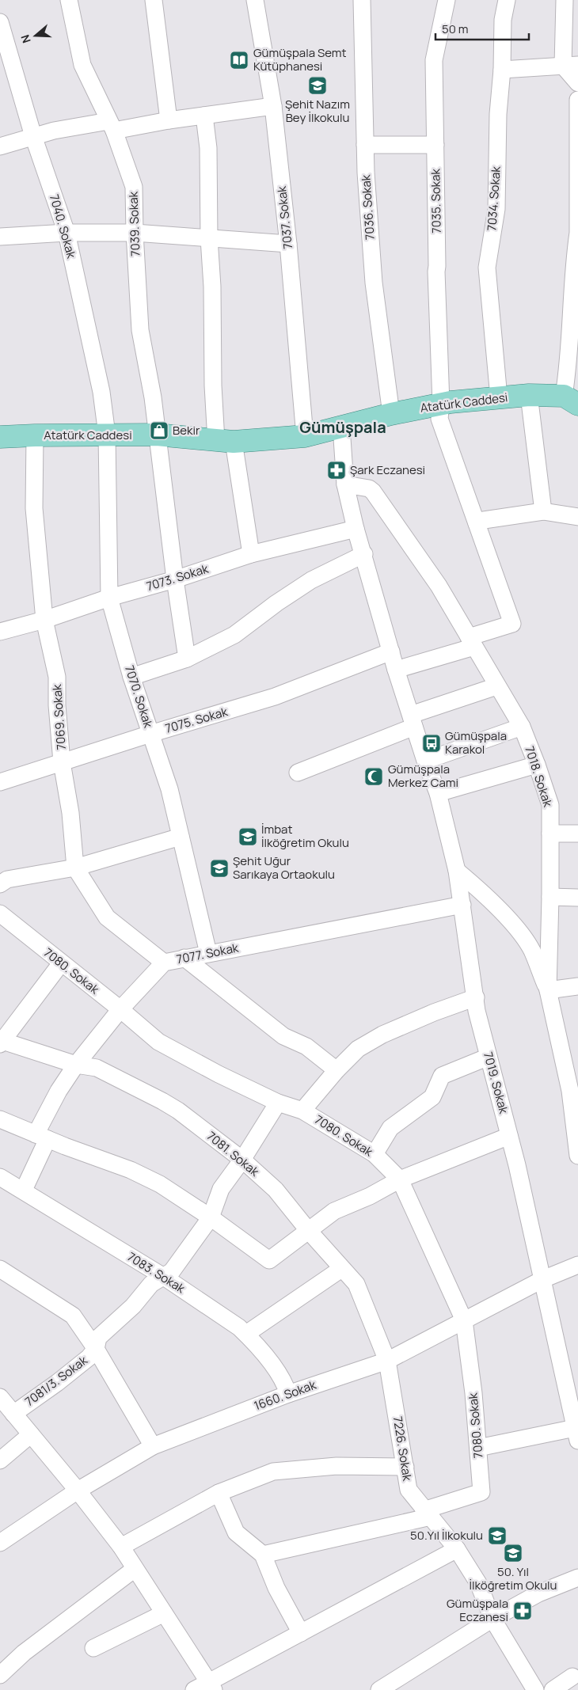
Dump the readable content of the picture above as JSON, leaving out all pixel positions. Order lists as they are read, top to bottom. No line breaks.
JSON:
{"streets":{"main road":["Atatürk Caddesi"],"street":["7034. Sokak","7035. Sokak","7036. Sokak","7037. Sokak","7039. Sokak","7040. Sokak","7073. Sokak","7070. Sokak","7069. Sokak","7075. Sokak","7018. Sokak","7077. Sokak","7080. Sokak","7019. Sokak","7081. Sokak","7083. Sokak","7081/3. Sokak","1660. Sokak","7226. Sokak"]},"crossings":[["7034. Sokak","Atatürk Caddesi"],["7035. Sokak","Atatürk Caddesi"],["7035. Sokak","7018. Sokak"],["7036. Sokak","Atatürk Caddesi"],["7037. Sokak","Atatürk Caddesi"],["7039. Sokak","Atatürk Caddesi"],["7039. Sokak","7073. Sokak"],["7040. Sokak","Atatürk Caddesi"],["7040. Sokak","7070. Sokak"],["Atatürk Caddesi","7070. Sokak"],["Atatürk Caddesi","7069. Sokak"],["Atatürk Caddesi","7019. Sokak"],["7073. Sokak","7070. Sokak"],["7073. Sokak","7069. Sokak"],["7073. Sokak","7019. Sokak"],["7070. Sokak","7075. Sokak"],["7070. Sokak","7077. Sokak"],["7069. Sokak","7075. Sokak"],["7069. Sokak","7077. Sokak"],["7075. Sokak","7019. Sokak"],["7018. Sokak","7019. Sokak"],["7077. Sokak","7080. Sokak"],["7077. Sokak","7019. Sokak"],["7077. Sokak","7081. Sokak"],["7077. Sokak","7083. Sokak"],["7080. Sokak","7081/3. Sokak"],["7080. Sokak","1660. Sokak"],["7080. Sokak","7226. Sokak"],["7019. Sokak","1660. Sokak"],["7081. Sokak","7081/3. Sokak"],["7081. Sokak","1660. Sokak"],["7081. Sokak","7226. Sokak"],["7083. Sokak","7081/3. Sokak"],["7083. Sokak","1660. Sokak"],["1660. Sokak","7226. Sokak"]],"districts":["Gümüşpala"],"places":{"library":["Gümüşpala Semt Kütüphanesi"],"school or university":["Şehit Nazım Bey İlkokulu","İmbat İlköğretim Okulu","Şehit Uğur Sarıkaya Ortaokulu","50.Yıl İlkokulu","50. Yıl İlköğretim Okulu"],"shop":["Bekir"],"pharmacy":["Şark Eczanesi","Gümüşpala Eczanesi"],"bus stop":["Gümüşpala Karakol"],"mosque":["Gümüşpala Merkez Cami"]},"scale_bar":"50 m","north":"left"}
